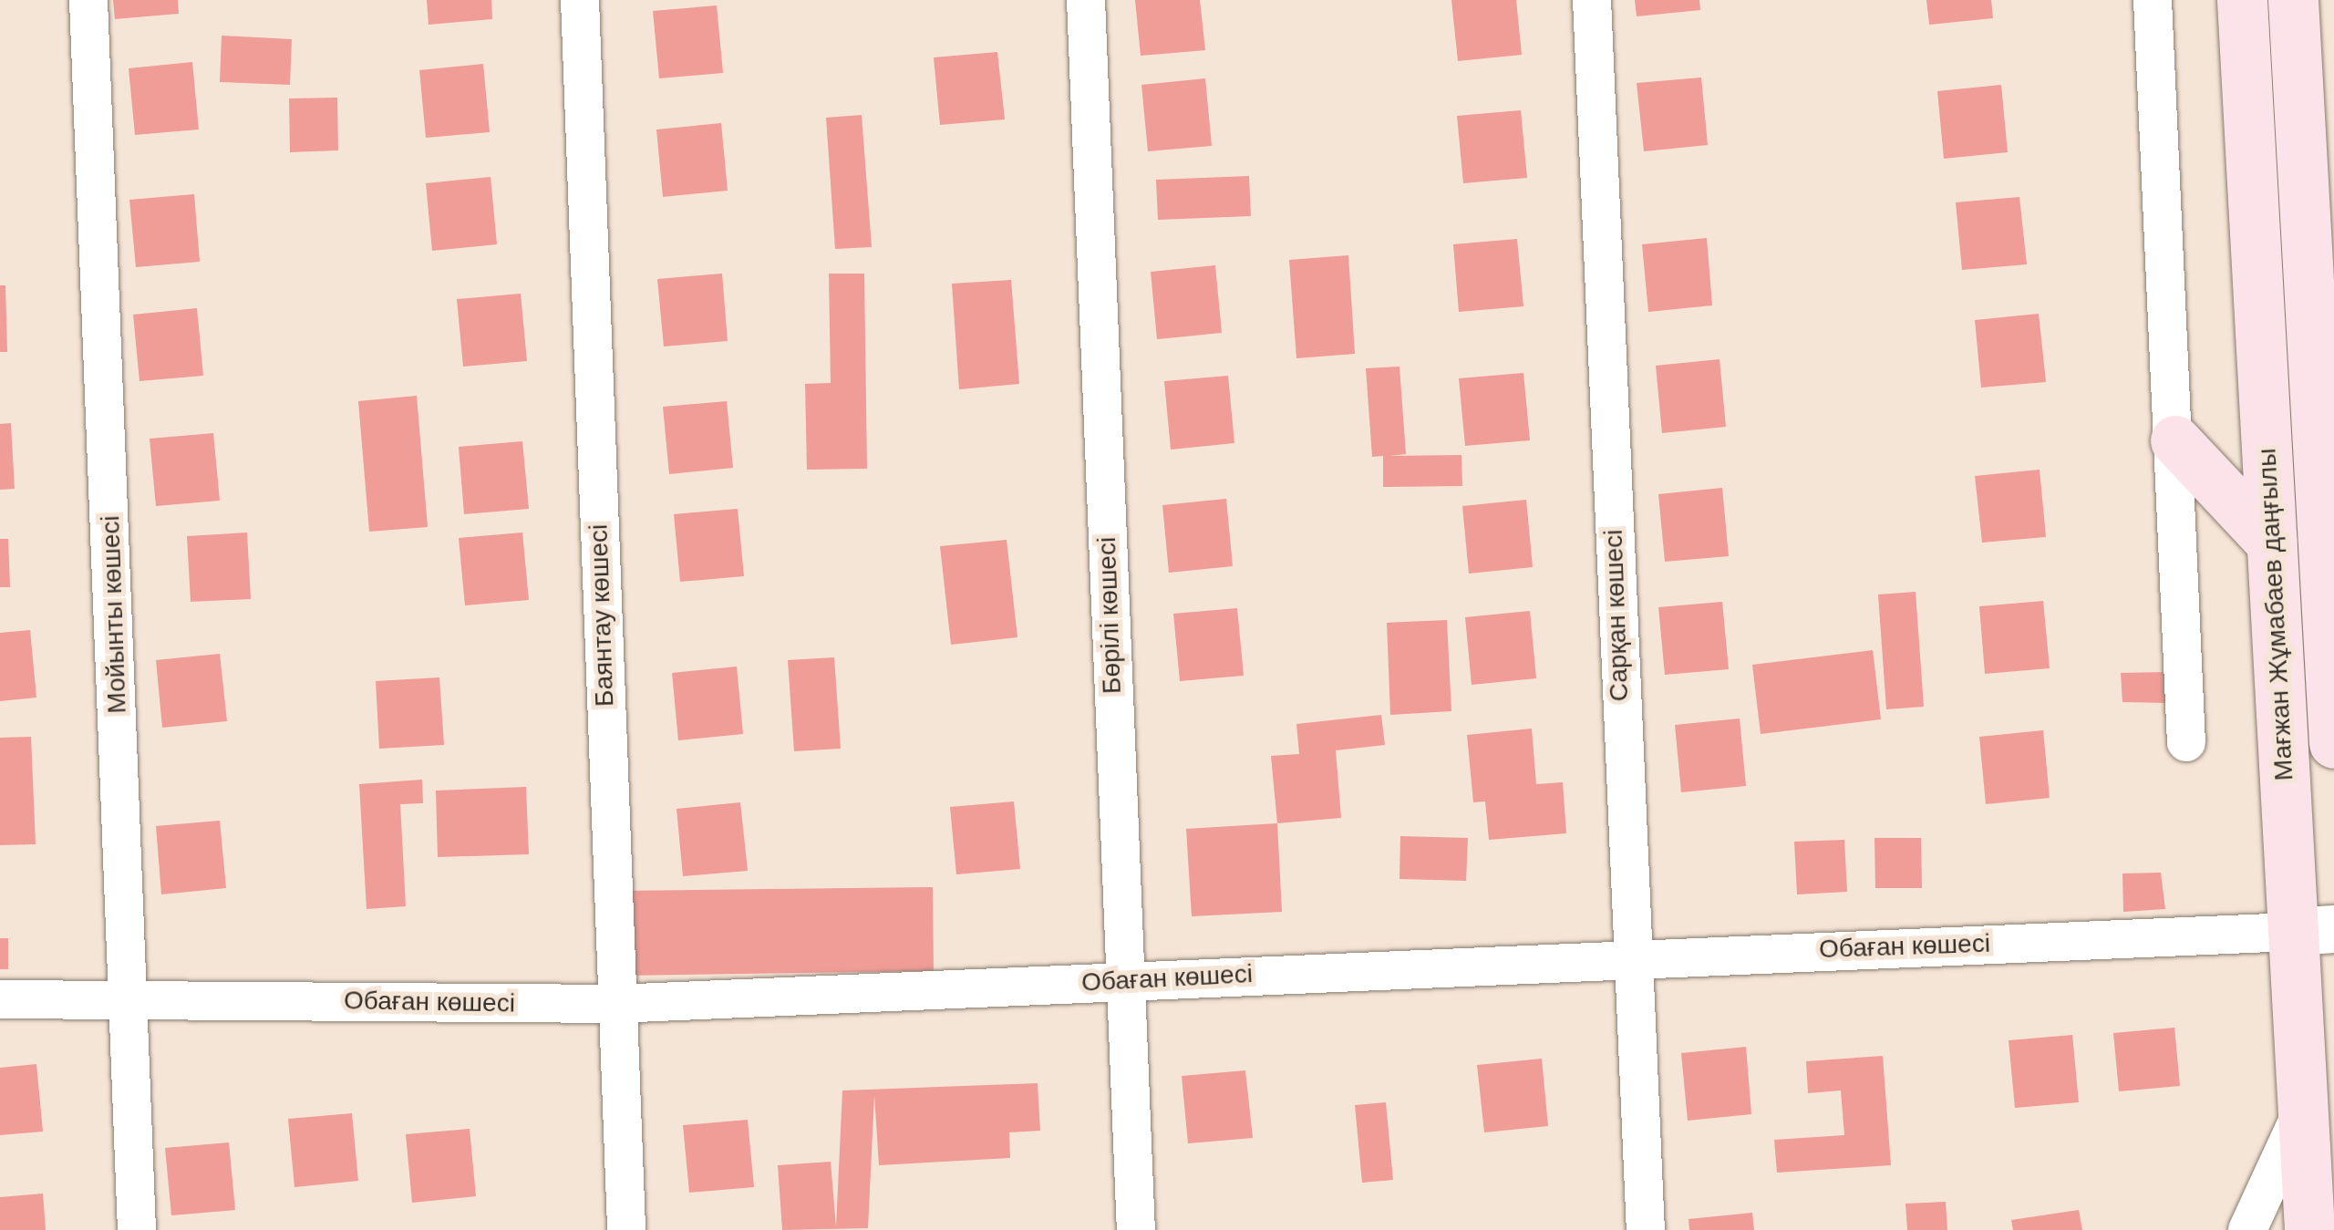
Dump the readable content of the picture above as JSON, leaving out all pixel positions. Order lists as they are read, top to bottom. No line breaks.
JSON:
{"streets":{"main road":["Мағжан Жұмабаев даңғылы"],"street":["Мойынты көшесі","Баянтау көшесі","Бөрілі көшесі","Сарқан көшесі","Обаған көшесі"]},"crossings":[["Мойынты көшесі","Обаған көшесі"],["Мағжан Жұмабаев даңғылы","Обаған көшесі"],["Баянтау көшесі","Обаған көшесі"],["Бөрілі көшесі","Обаған көшесі"],["Сарқан көшесі","Обаған көшесі"]]}
